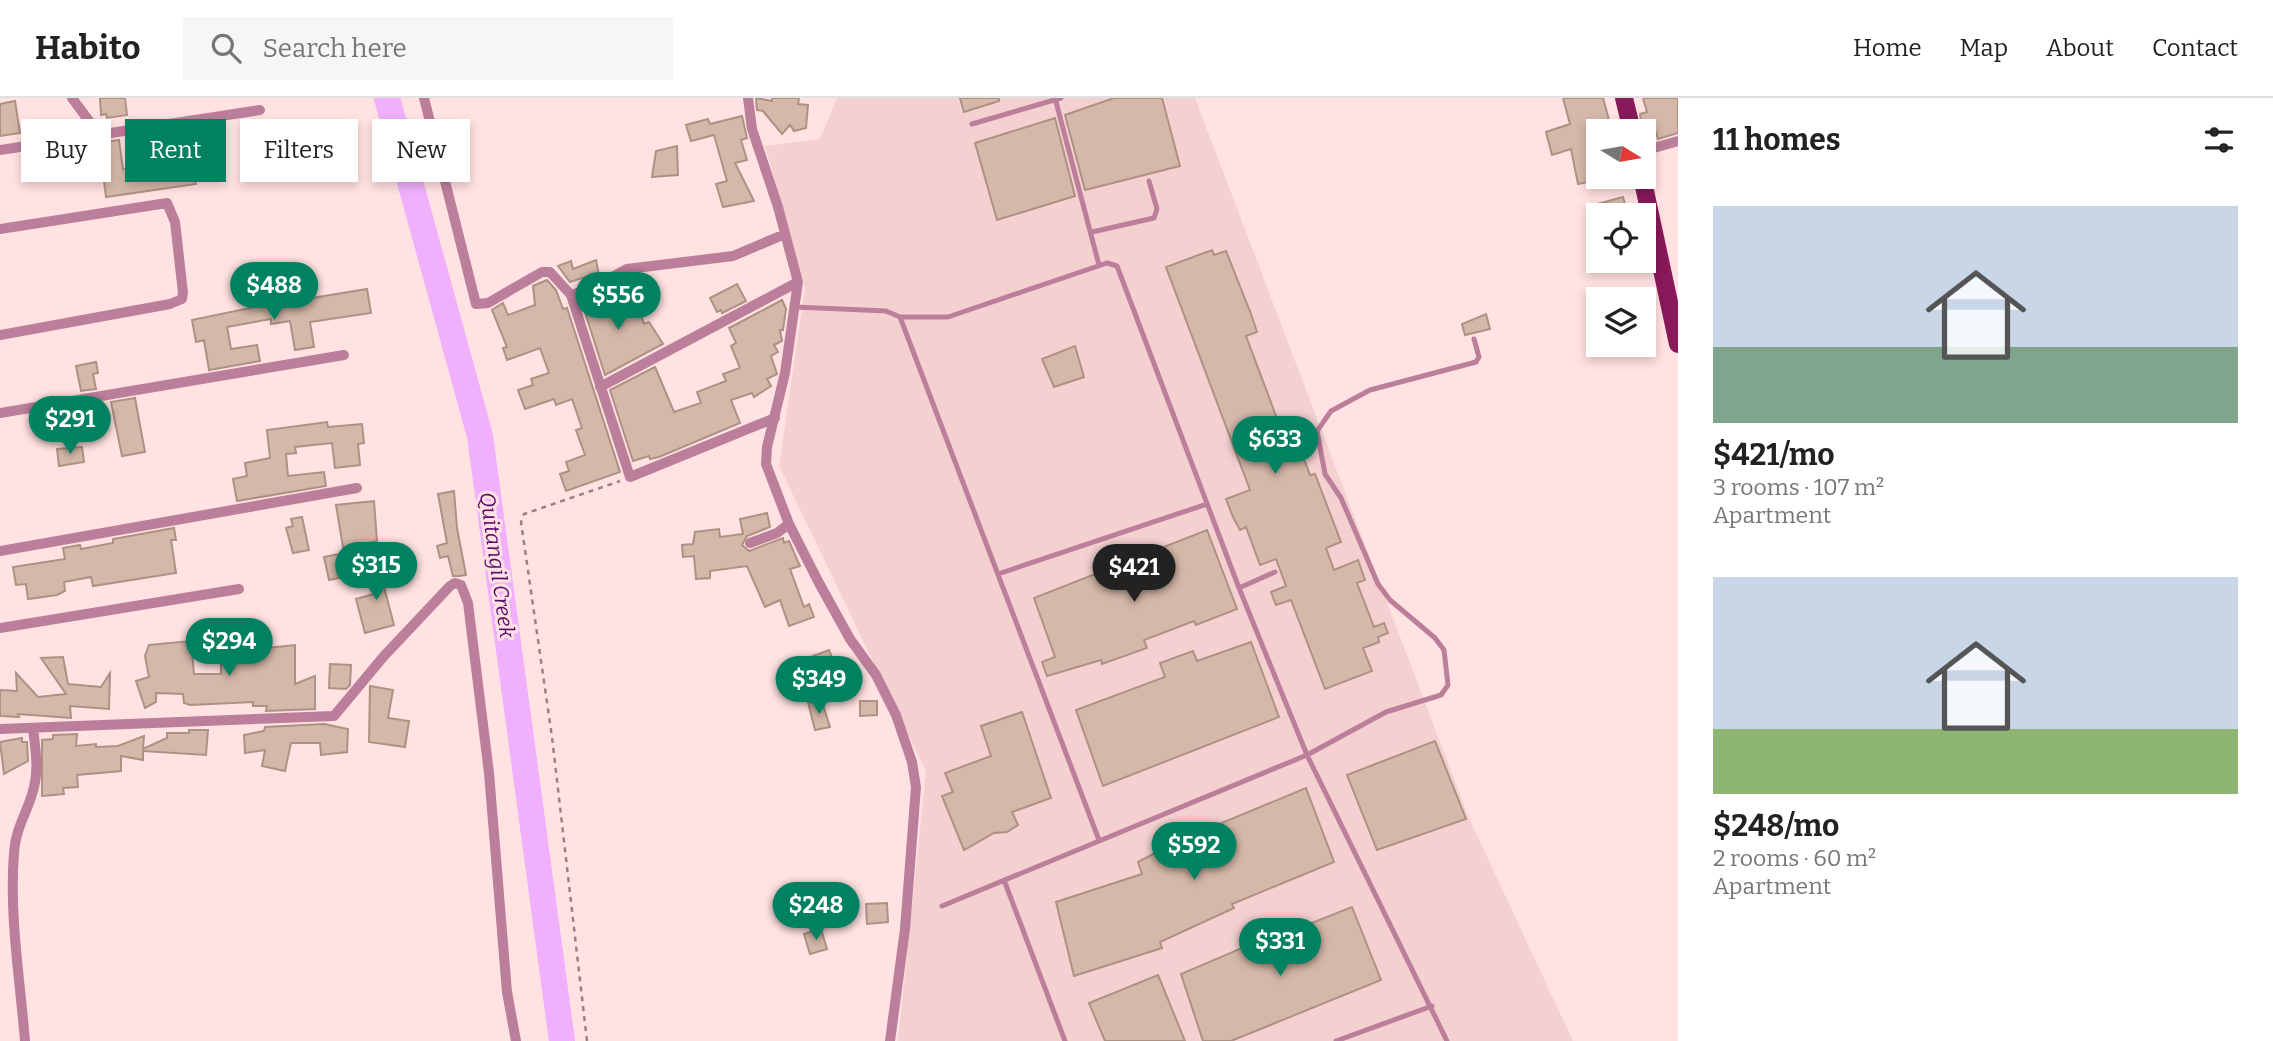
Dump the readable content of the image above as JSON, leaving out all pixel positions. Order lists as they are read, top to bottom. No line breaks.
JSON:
{"water":["Quitangil Creek"],"north":"right","page":{"header":"Habito","search":"Search here","nav":["Home","Map","About","Contact"],"heading":"11 homes","chip":["Buy","Rent","Filters","New"],"list":[{"name":"$421/mo","note":"3 rooms · 107 m² · Apartment"},{"name":"$248/mo","note":"2 rooms · 60 m² · Apartment"}],"price":["$488","$556","$291","$633","$315","$421","$294","$349","$592","$248","$331"]}}
